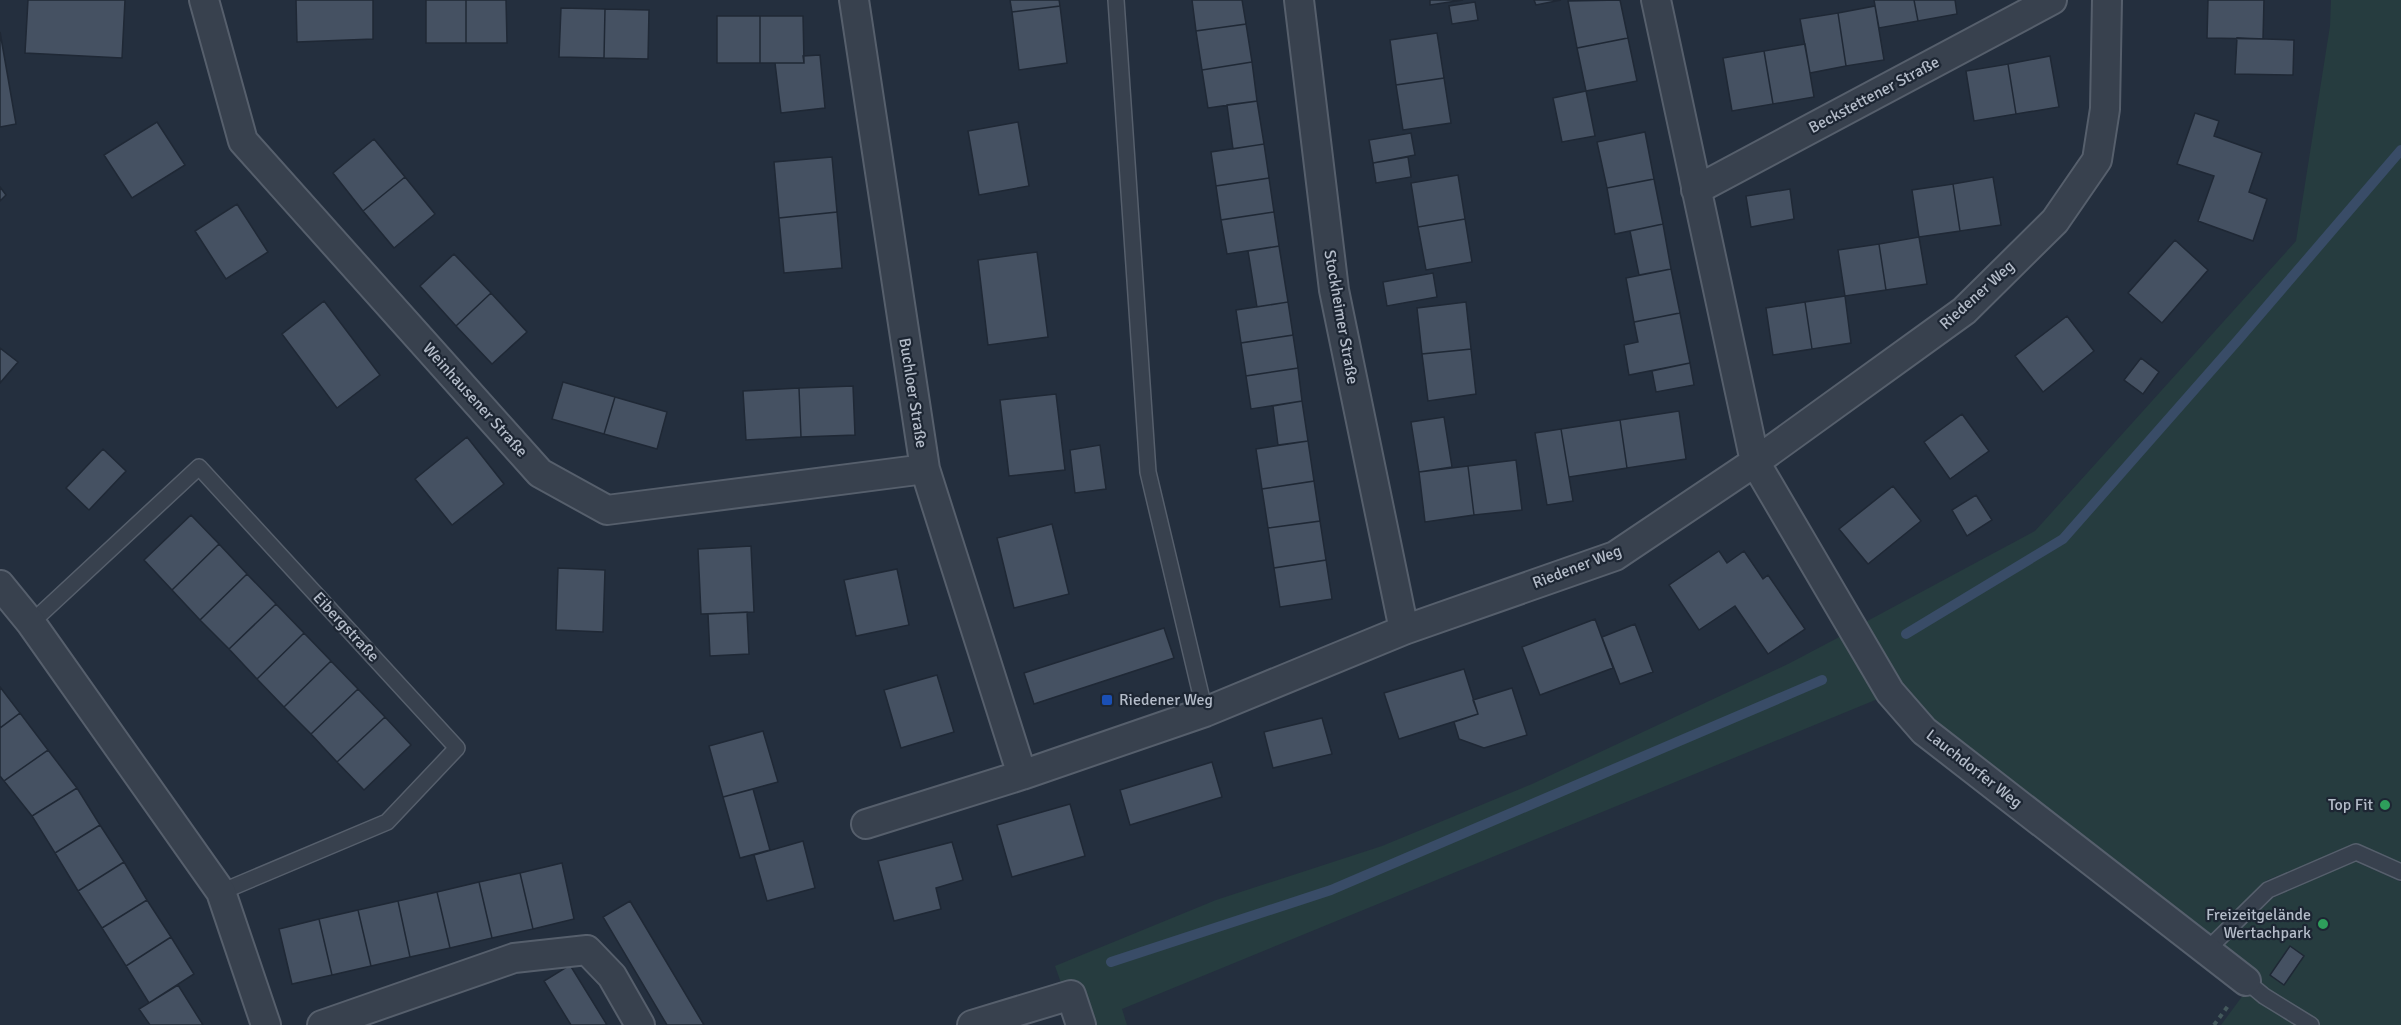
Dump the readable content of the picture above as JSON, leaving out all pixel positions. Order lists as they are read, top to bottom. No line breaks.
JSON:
{"streets":{"street":["Beckstettener Straße","Riedener Weg","Stockheimer Straße","Buchloer Straße","Weinhausener Straße","Lauchdorfer Weg"],"lane":["Eibergstraße"]},"crossings":[["Riedener Weg","Stockheimer Straße"],["Riedener Weg","Buchloer Straße"],["Riedener Weg","Lauchdorfer Weg"],["Buchloer Straße","Weinhausener Straße"]],"places":{"transit":["Riedener Weg"],"other":["Top Fit","Freizeitgelände Wertachpark"]}}
